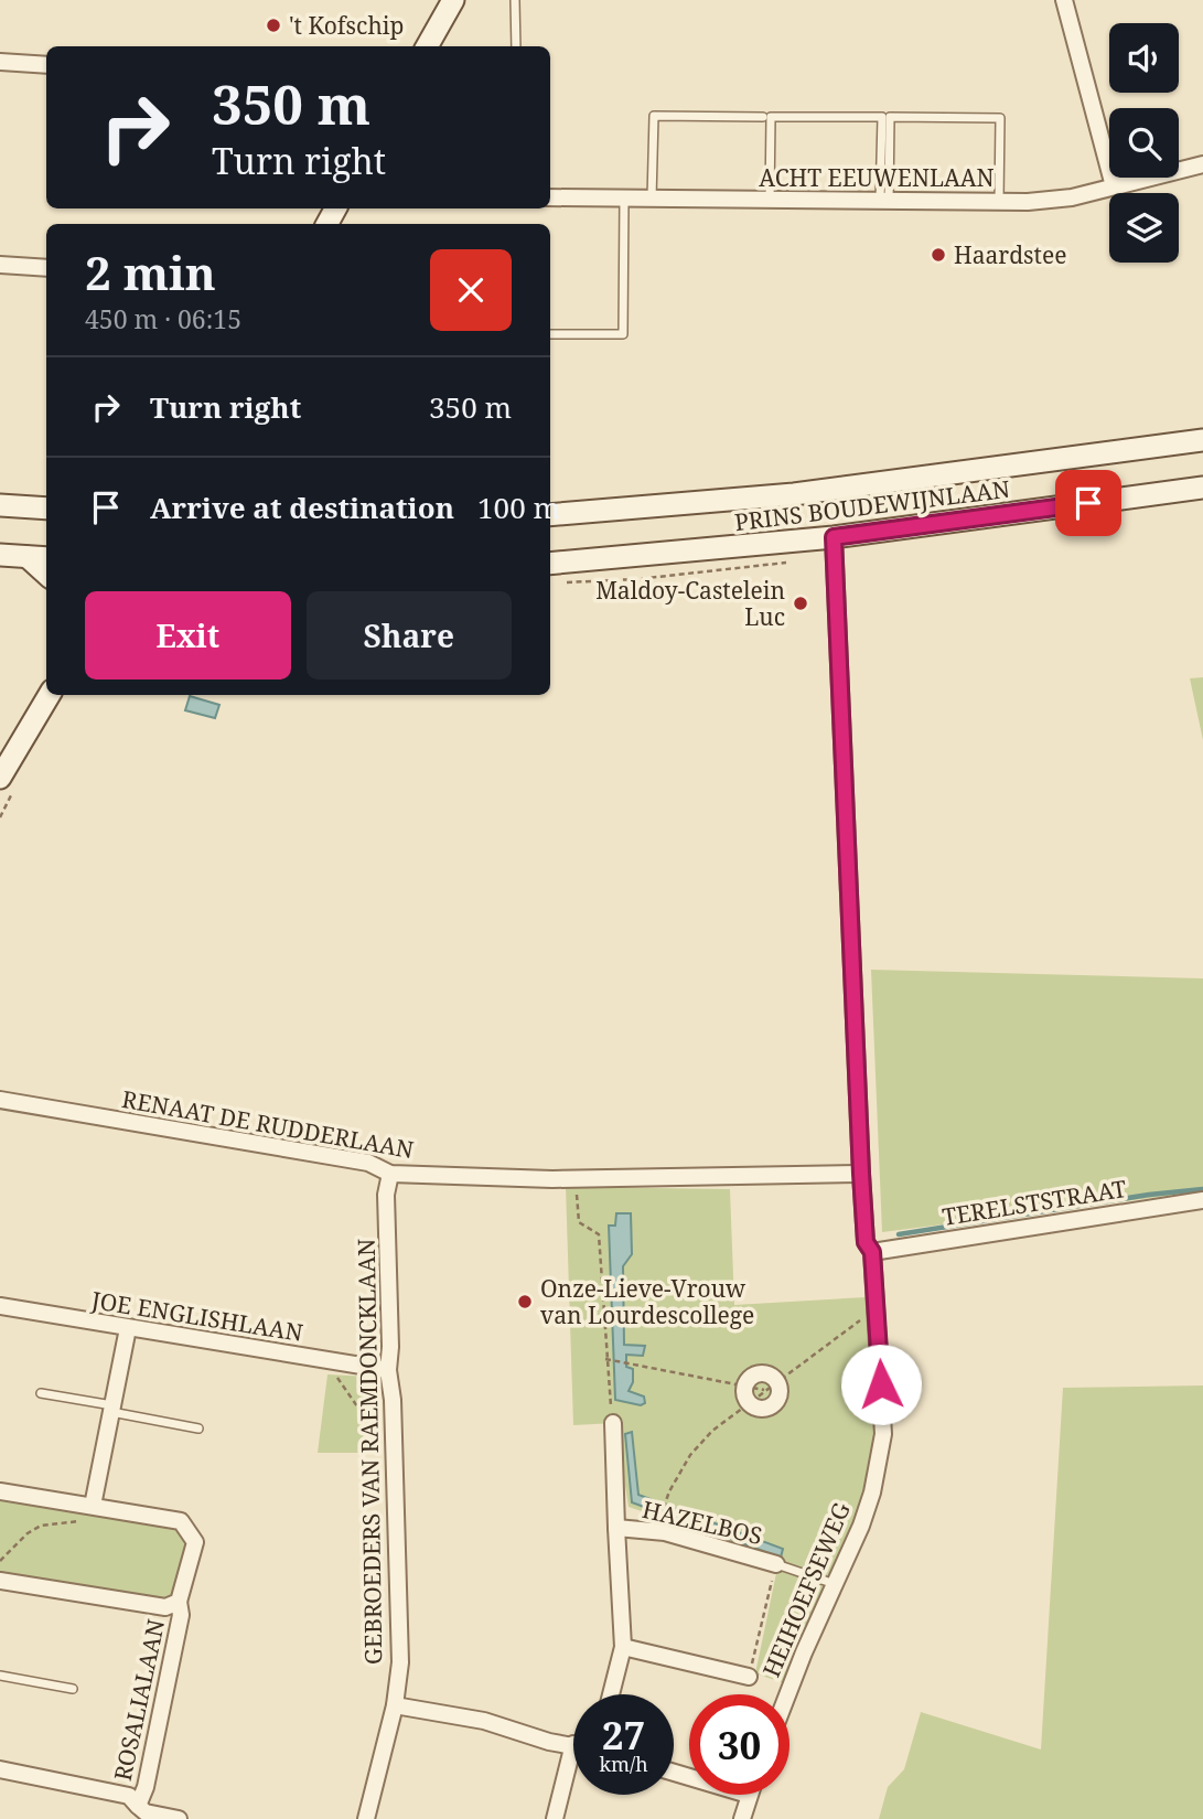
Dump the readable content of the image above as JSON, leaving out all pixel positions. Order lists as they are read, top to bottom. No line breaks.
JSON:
{"streets":{"main road":["PRINS BOUDEWIJNLAAN"],"street":["ACHT EEUWENLAAN","RENAAT DE RUDDERLAAN","TERELSTSTRAAT","JOE ENGLISHLAAN","GEBROEDERS VAN RAEMDONCKLAAN","HAZELBOS","HEIHOEFSEWEG","ROSALIALAAN"]},"crossings":[["PRINS BOUDEWIJNLAAN","HEIHOEFSEWEG"],["RENAAT DE RUDDERLAAN","GEBROEDERS VAN RAEMDONCKLAAN"],["RENAAT DE RUDDERLAAN","HEIHOEFSEWEG"],["TERELSTSTRAAT","HEIHOEFSEWEG"],["JOE ENGLISHLAAN","GEBROEDERS VAN RAEMDONCKLAAN"]],"places":["'t Kofschip","Haardstee","Maldoy-Castelein Luc","Onze-Lieve-Vrouw van Lourdescollege"],"page":{"turn":["350 m","Turn right"],"heading":["2 min","450 m · 06:15"],"list":[{"name":"Turn right","value":"350 m"},{"name":"Arrive at destination","value":"100 m"}],"buttons":["Exit","Share"],"speed":"27 km/h","limit":"30"}}
